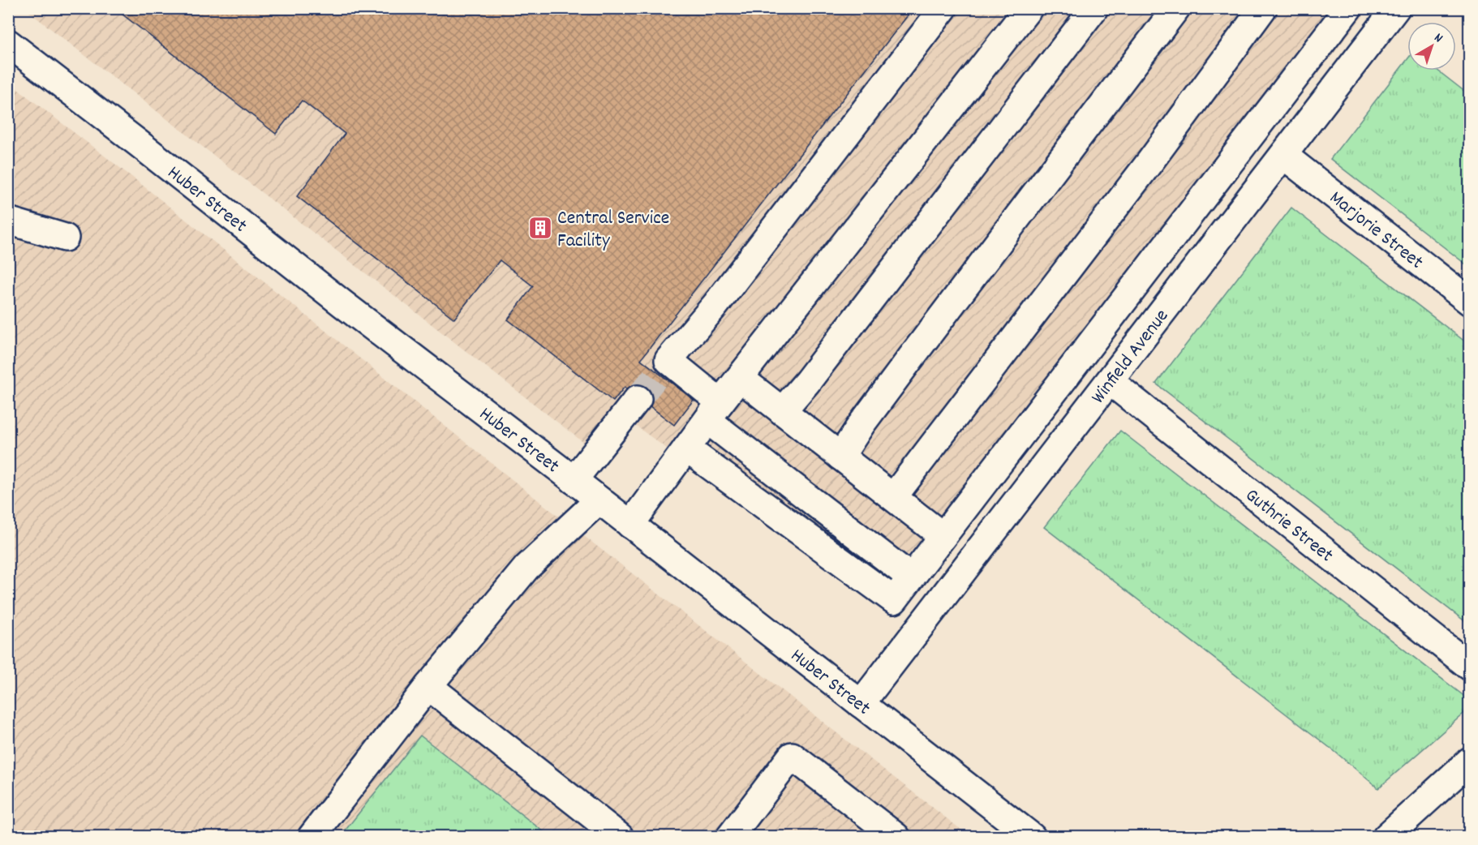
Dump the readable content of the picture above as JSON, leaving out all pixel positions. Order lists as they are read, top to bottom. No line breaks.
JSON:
{"streets":{"street":["Huber Street","Marjorie Street","Winfield Avenue","Guthrie Street"]},"crossings":[["Huber Street","Winfield Avenue"],["Marjorie Street","Winfield Avenue"],["Winfield Avenue","Guthrie Street"]],"places":{"building":["Central Service Facility"]},"north":"top right"}
